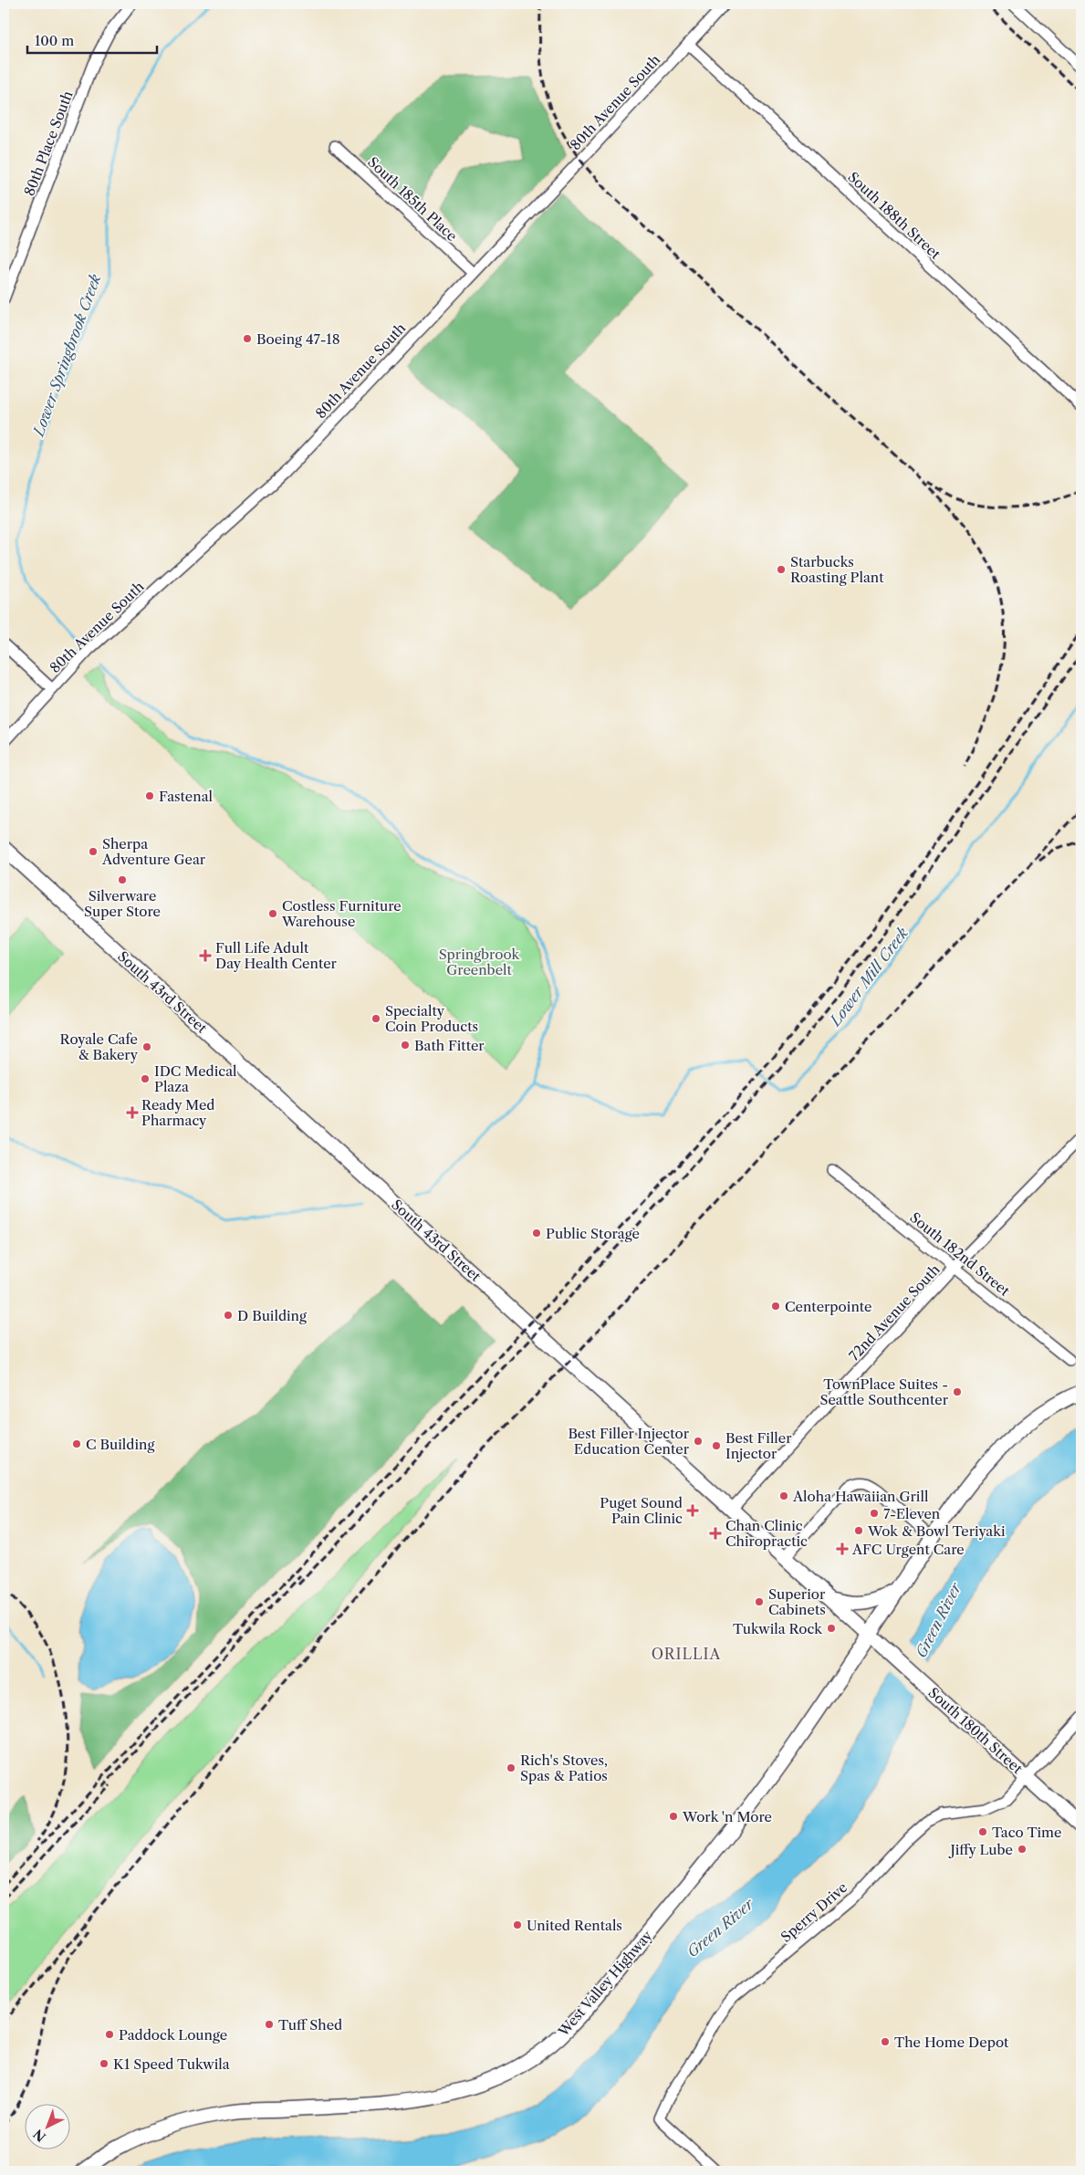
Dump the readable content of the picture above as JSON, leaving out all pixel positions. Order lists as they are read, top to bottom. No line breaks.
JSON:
{"streets":{"main road":["South 43rd Street","South 180th Street","West Valley Highway"],"street":["80th Avenue South","80th Place South","South 185th Place","South 188th Street","South 182nd Street","72nd Avenue South","Sperry Drive"]},"crossings":[["80th Avenue South","South 185th Place"],["80th Avenue South","South 188th Street"],["South 43rd Street","72nd Avenue South"],["South 43rd Street","South 180th Street"],["South 43rd Street","West Valley Highway"],["South 182nd Street","72nd Avenue South"],["South 180th Street","Sperry Drive"],["South 180th Street","West Valley Highway"]],"districts":["ORILLIA"],"water":["Lower Springbrook Creek","Lower Mill Creek","Green River"],"parks":["Springbrook Greenbelt"],"places":{"other":["Boeing 47-18","Starbucks Roasting Plant","Fastenal","Sherpa Adventure Gear","Silverware Super Store","Costless Furniture Warehouse","Specialty Coin Products","Bath Fitter","Royale Cafe & Bakery","IDC Medical Plaza","Public Storage","Centerpointe","D Building","TownPlace Suites - Seattle Southcenter","Best Filler Injector Education Center","C Building","Best Filler Injector","Aloha Hawaiian Grill","7-Eleven","Wok & Bowl Teriyaki","Superior Cabinets","Tukwila Rock","Rich's Stoves, Spas & Patios","Work 'n More","Taco Time","Jiffy Lube","United Rentals","Tuff Shed","Paddock Lounge","The Home Depot","K1 Speed Tukwila"],"health":["Full Life Adult Day Health Center","Ready Med Pharmacy","Puget Sound Pain Clinic","Chan Clinic Chiropractic","AFC Urgent Care"]},"scale_bar":"100 m","north":"bottom left"}
